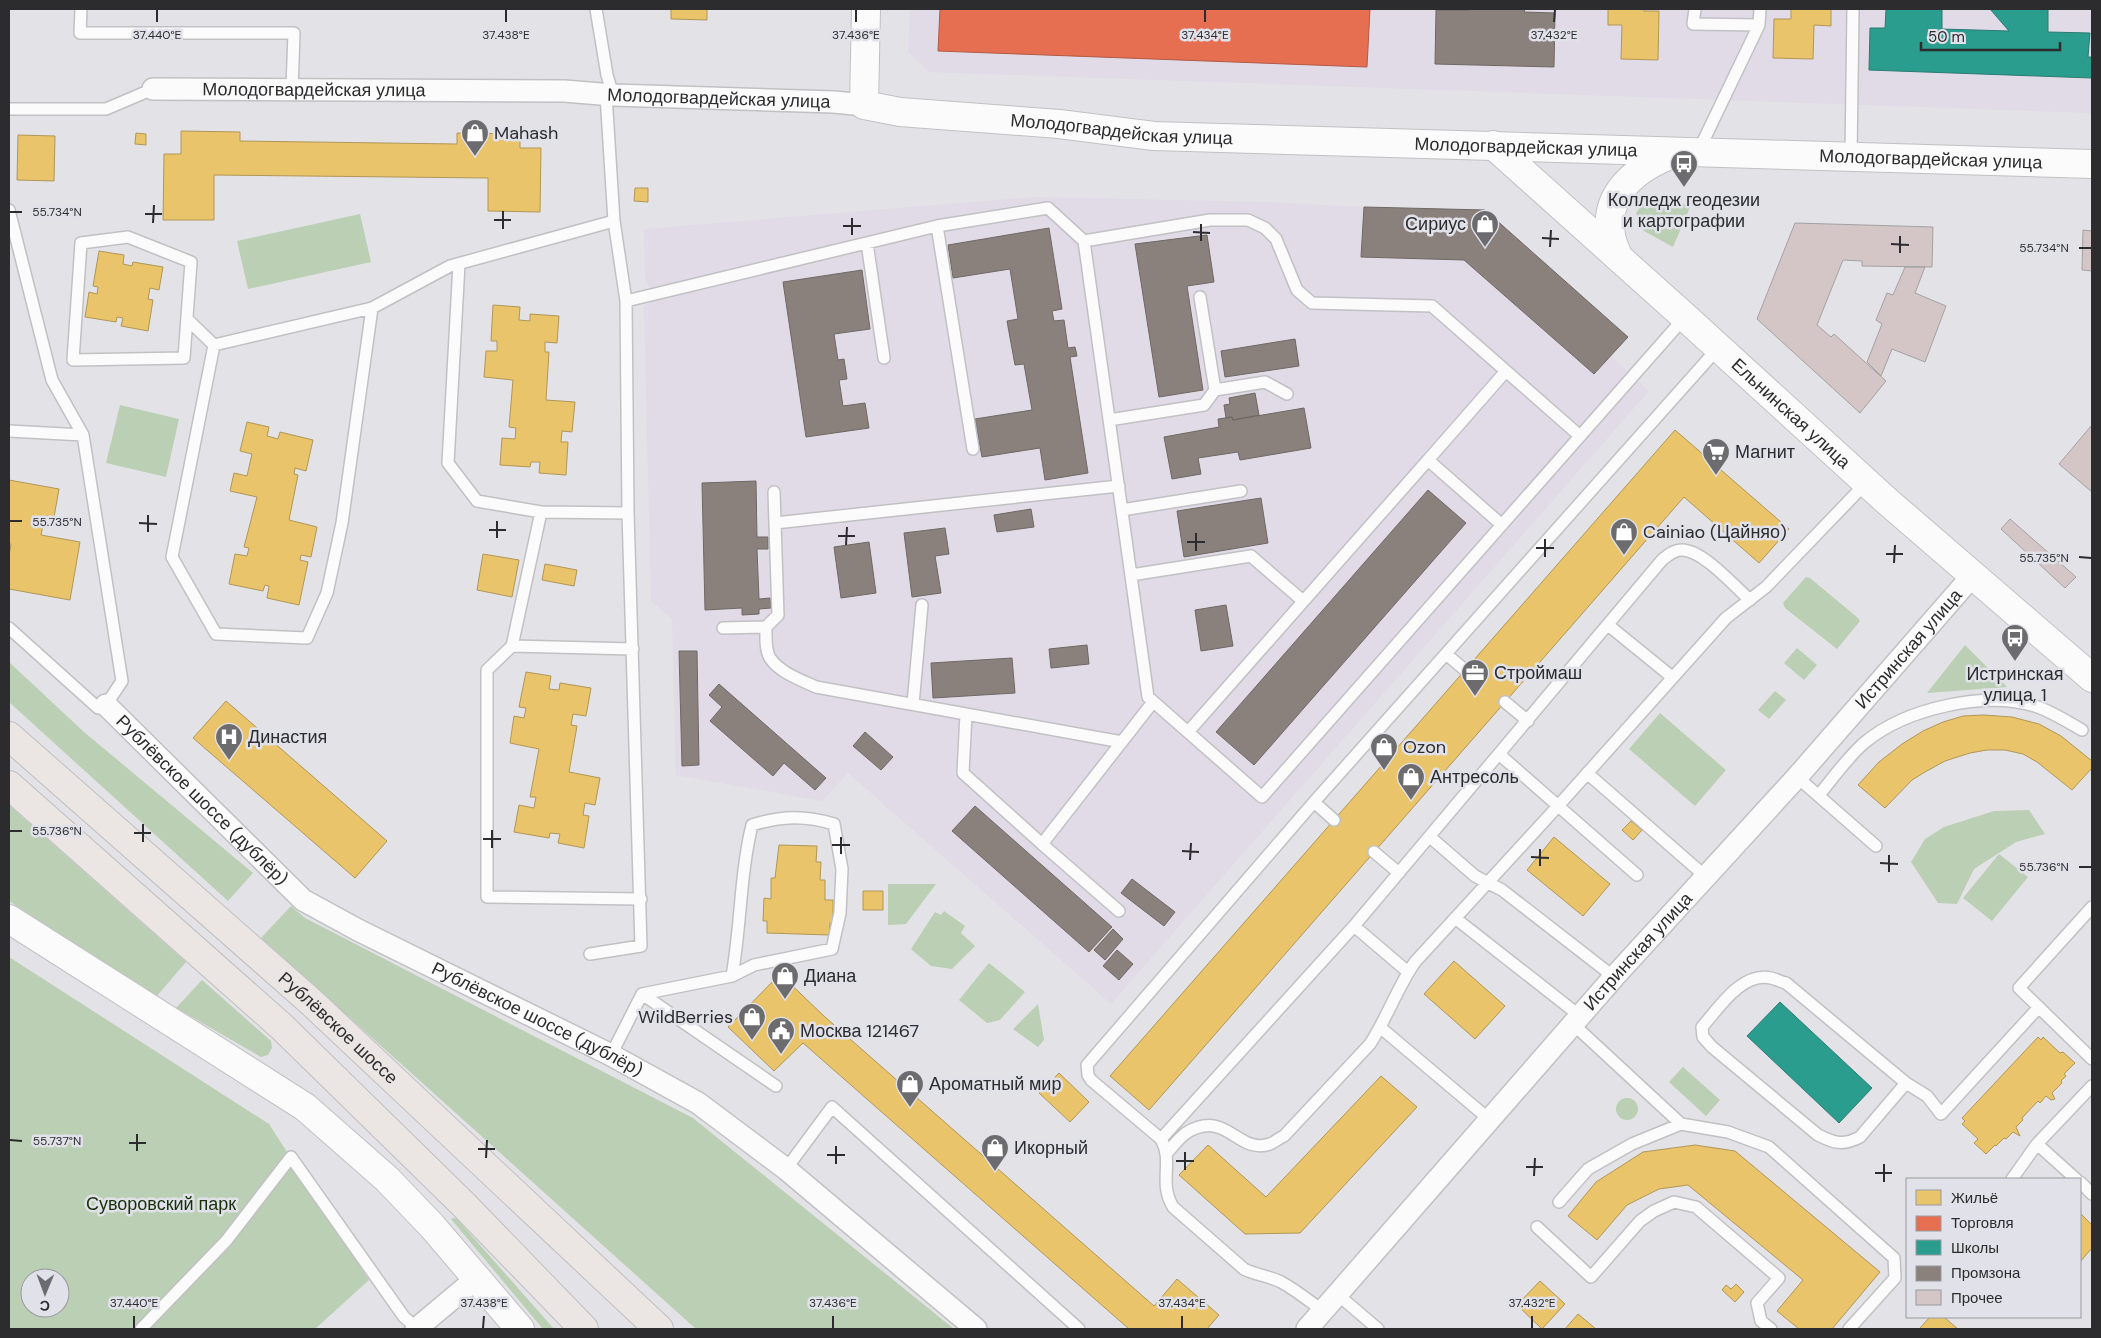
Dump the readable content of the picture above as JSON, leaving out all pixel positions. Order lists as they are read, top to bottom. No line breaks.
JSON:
{"streets":{"main road":["Рублёвское шоссе"],"street":["Молодогвардейская улица","Ельнинская улица","Истринская улица","Рублёвское шоссе (дублёр)"]},"crossings":[["Молодогвардейская улица","Ельнинская улица"],["Ельнинская улица","Истринская улица"]],"parks":["Суворовский парк"],"places":{"shop":["Mahash","Сириус","Cainiao (Цайняо)","Ozon","Антресоль","Диана","WildBerries","Ароматный мир","Икорный"],"bus stop":["Колледж геодезии и картографии","Истринская улица, 1"],"supermarket":["Магнит"],"office":["Строймаш"],"hospital":["Династия"],"public building":["Москва 121467"]},"legend":["Жильё","Торговля","Школы","Промзона","Прочее"],"scale_bar":"50 m","north":"bottom","coordinates":["37.440°E","37.438°E","37.436°E","37.434°E","37.432°E","55.734°N","55.735°N","55.736°N","55.737°N"]}
